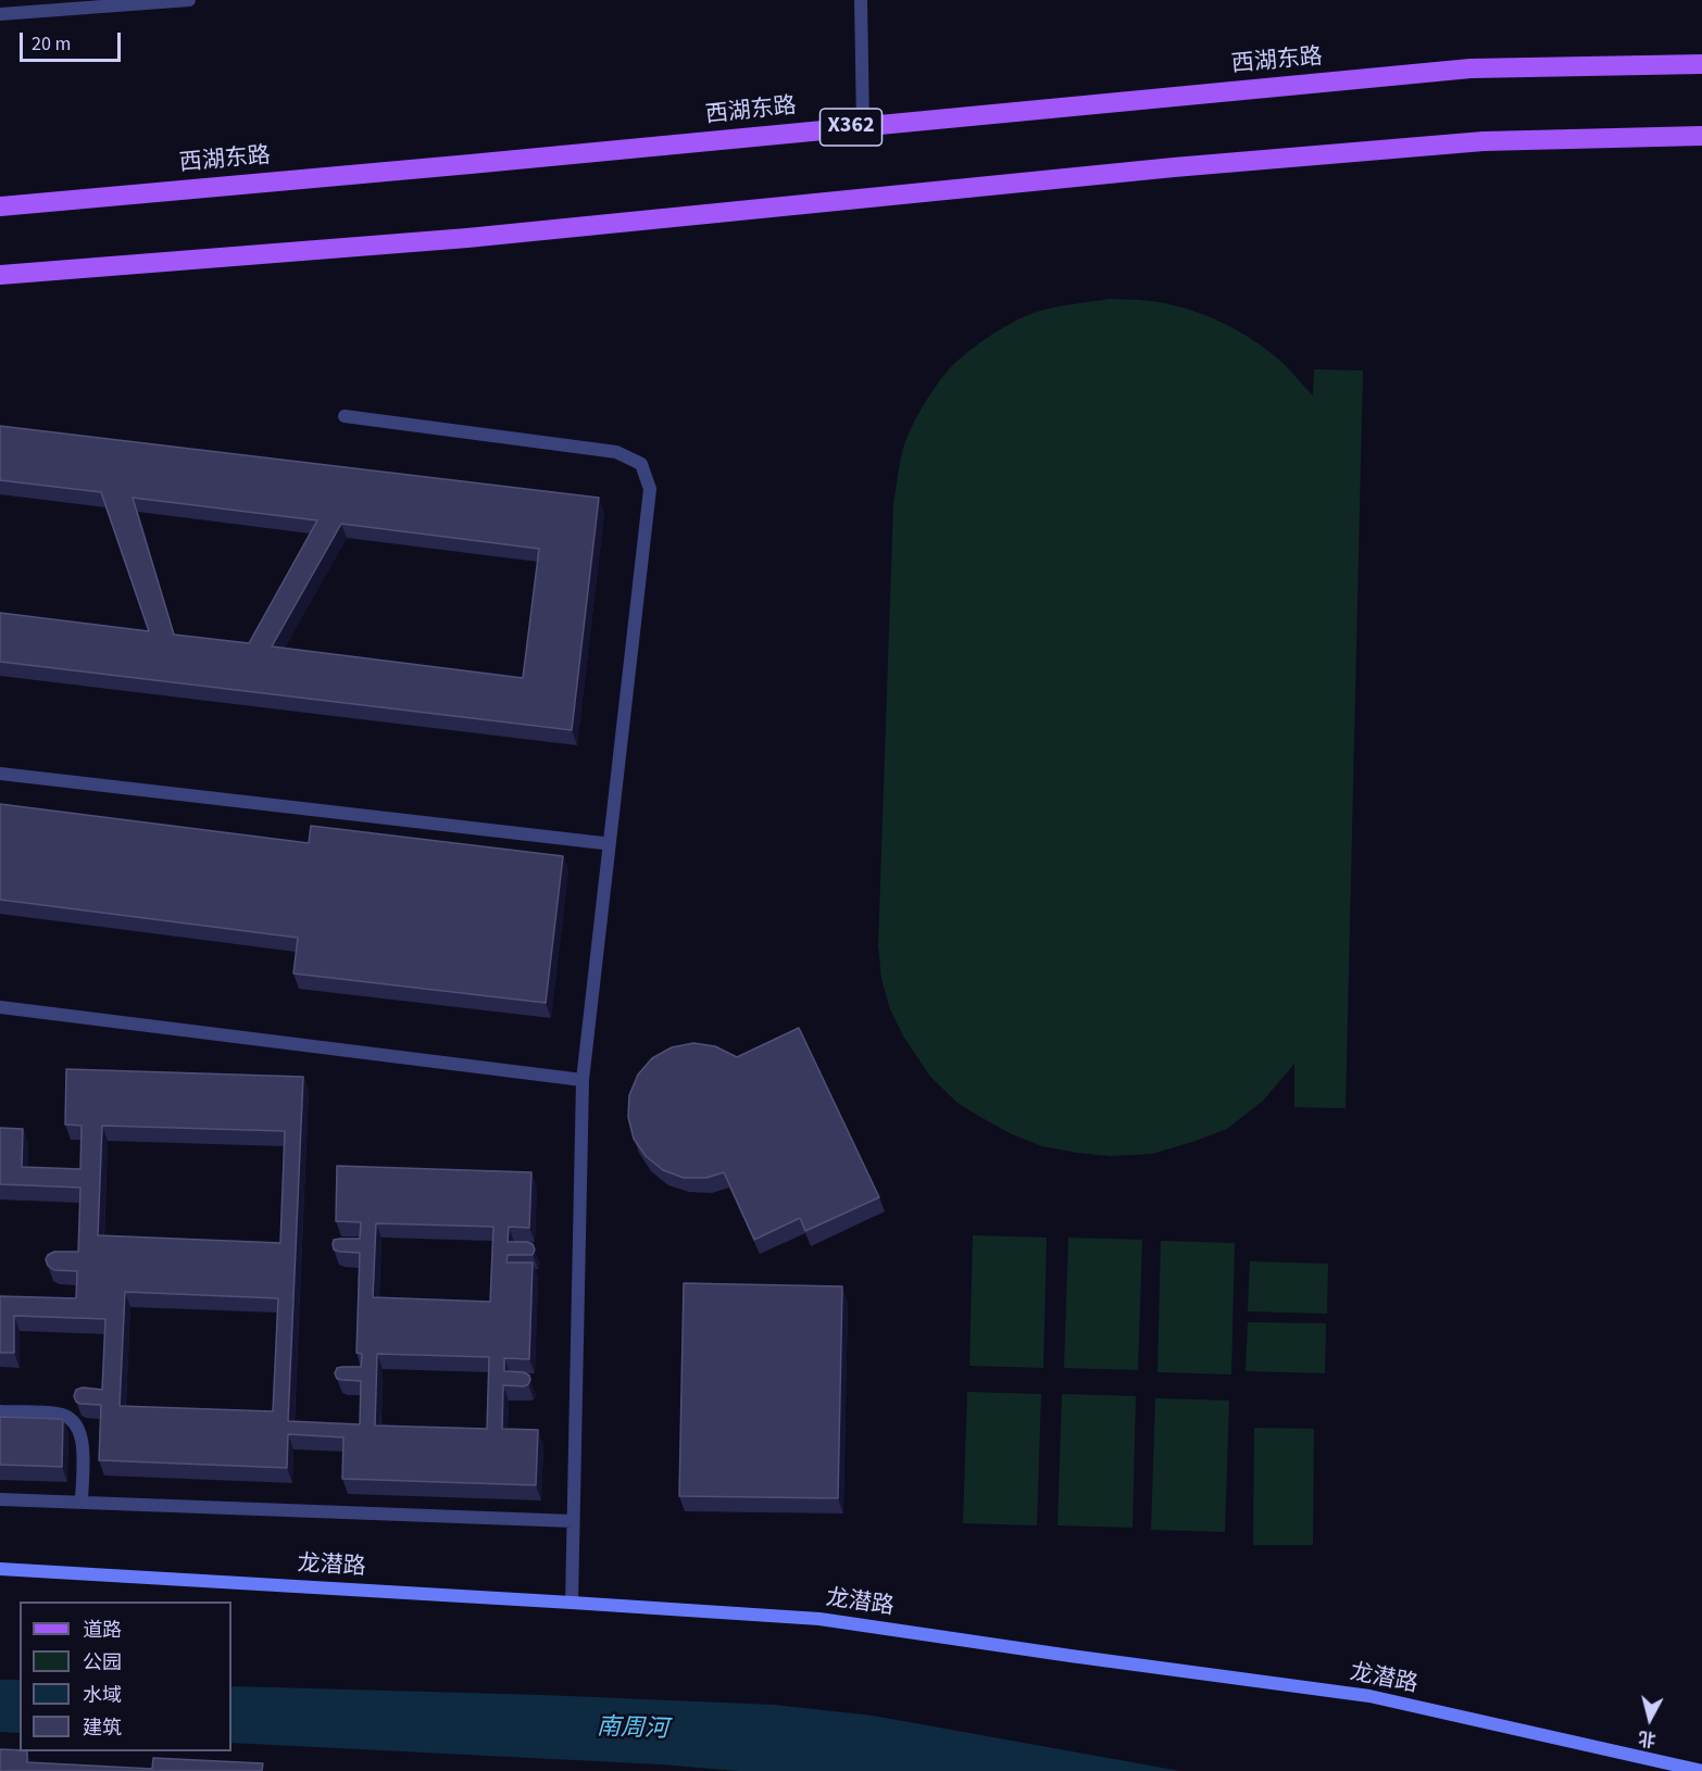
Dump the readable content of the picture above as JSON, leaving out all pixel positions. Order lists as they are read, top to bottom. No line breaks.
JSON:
{"streets":{"main road":["西湖东路","X362"],"street":["龙潜路"]},"water":["南周河"],"legend":["道路","公园","水域","建筑"],"scale_bar":"20 m","north":"bottom"}
